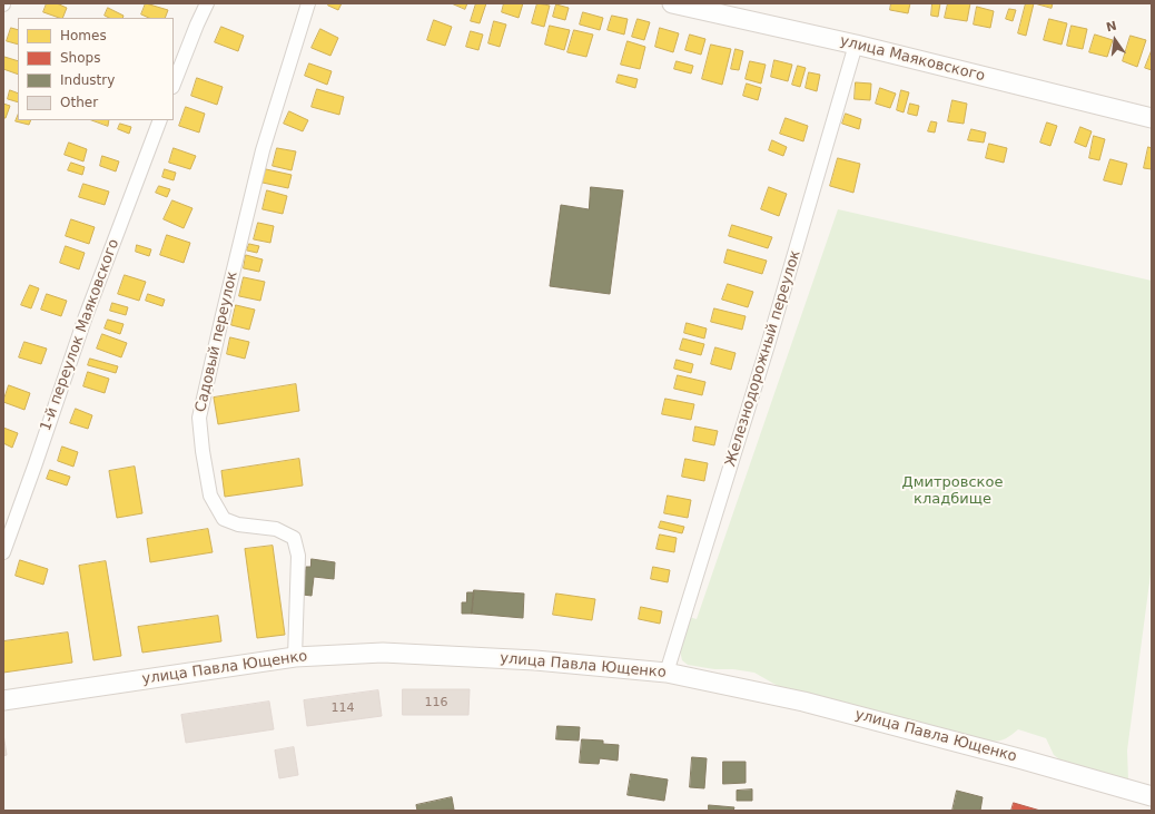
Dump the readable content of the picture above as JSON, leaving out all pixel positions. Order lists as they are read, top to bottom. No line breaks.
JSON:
{"streets":{"street":["улица Маяковского","1-й переулок Маяковского","Садовый переулок","Железнодорожный переулок","улица Павла Ющенко"]},"crossings":[["улица Маяковского","Железнодорожный переулок"],["Садовый переулок","улица Павла Ющенко"],["Железнодорожный переулок","улица Павла Ющенко"]],"parks":["Дмитровское кладбище"],"house_numbers":["116","114"],"legend":["Homes","Shops","Industry","Other"],"north":"top"}
